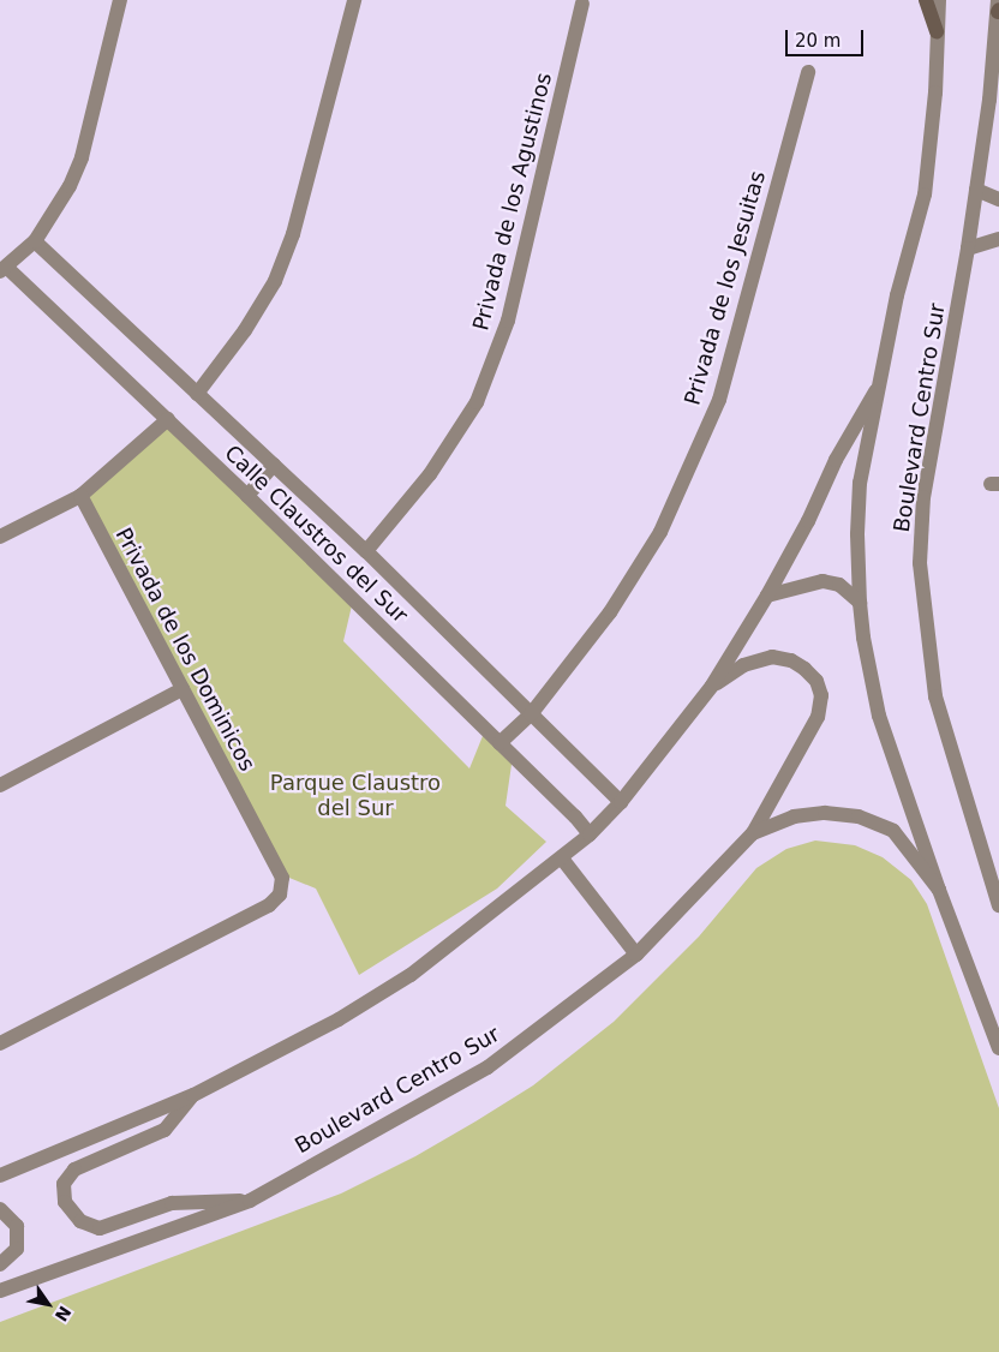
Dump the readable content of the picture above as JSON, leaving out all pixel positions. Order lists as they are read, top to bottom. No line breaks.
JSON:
{"streets":{"street":["Privada de los Agustinos","Privada de los Jesuitas","Boulevard Centro Sur","Calle Claustros del Sur","Privada de los Dominicos"]},"crossings":[["Privada de los Agustinos","Calle Claustros del Sur"],["Privada de los Jesuitas","Calle Claustros del Sur"]],"parks":["Parque Claustro del Sur"],"scale_bar":"20 m","north":"bottom right"}
